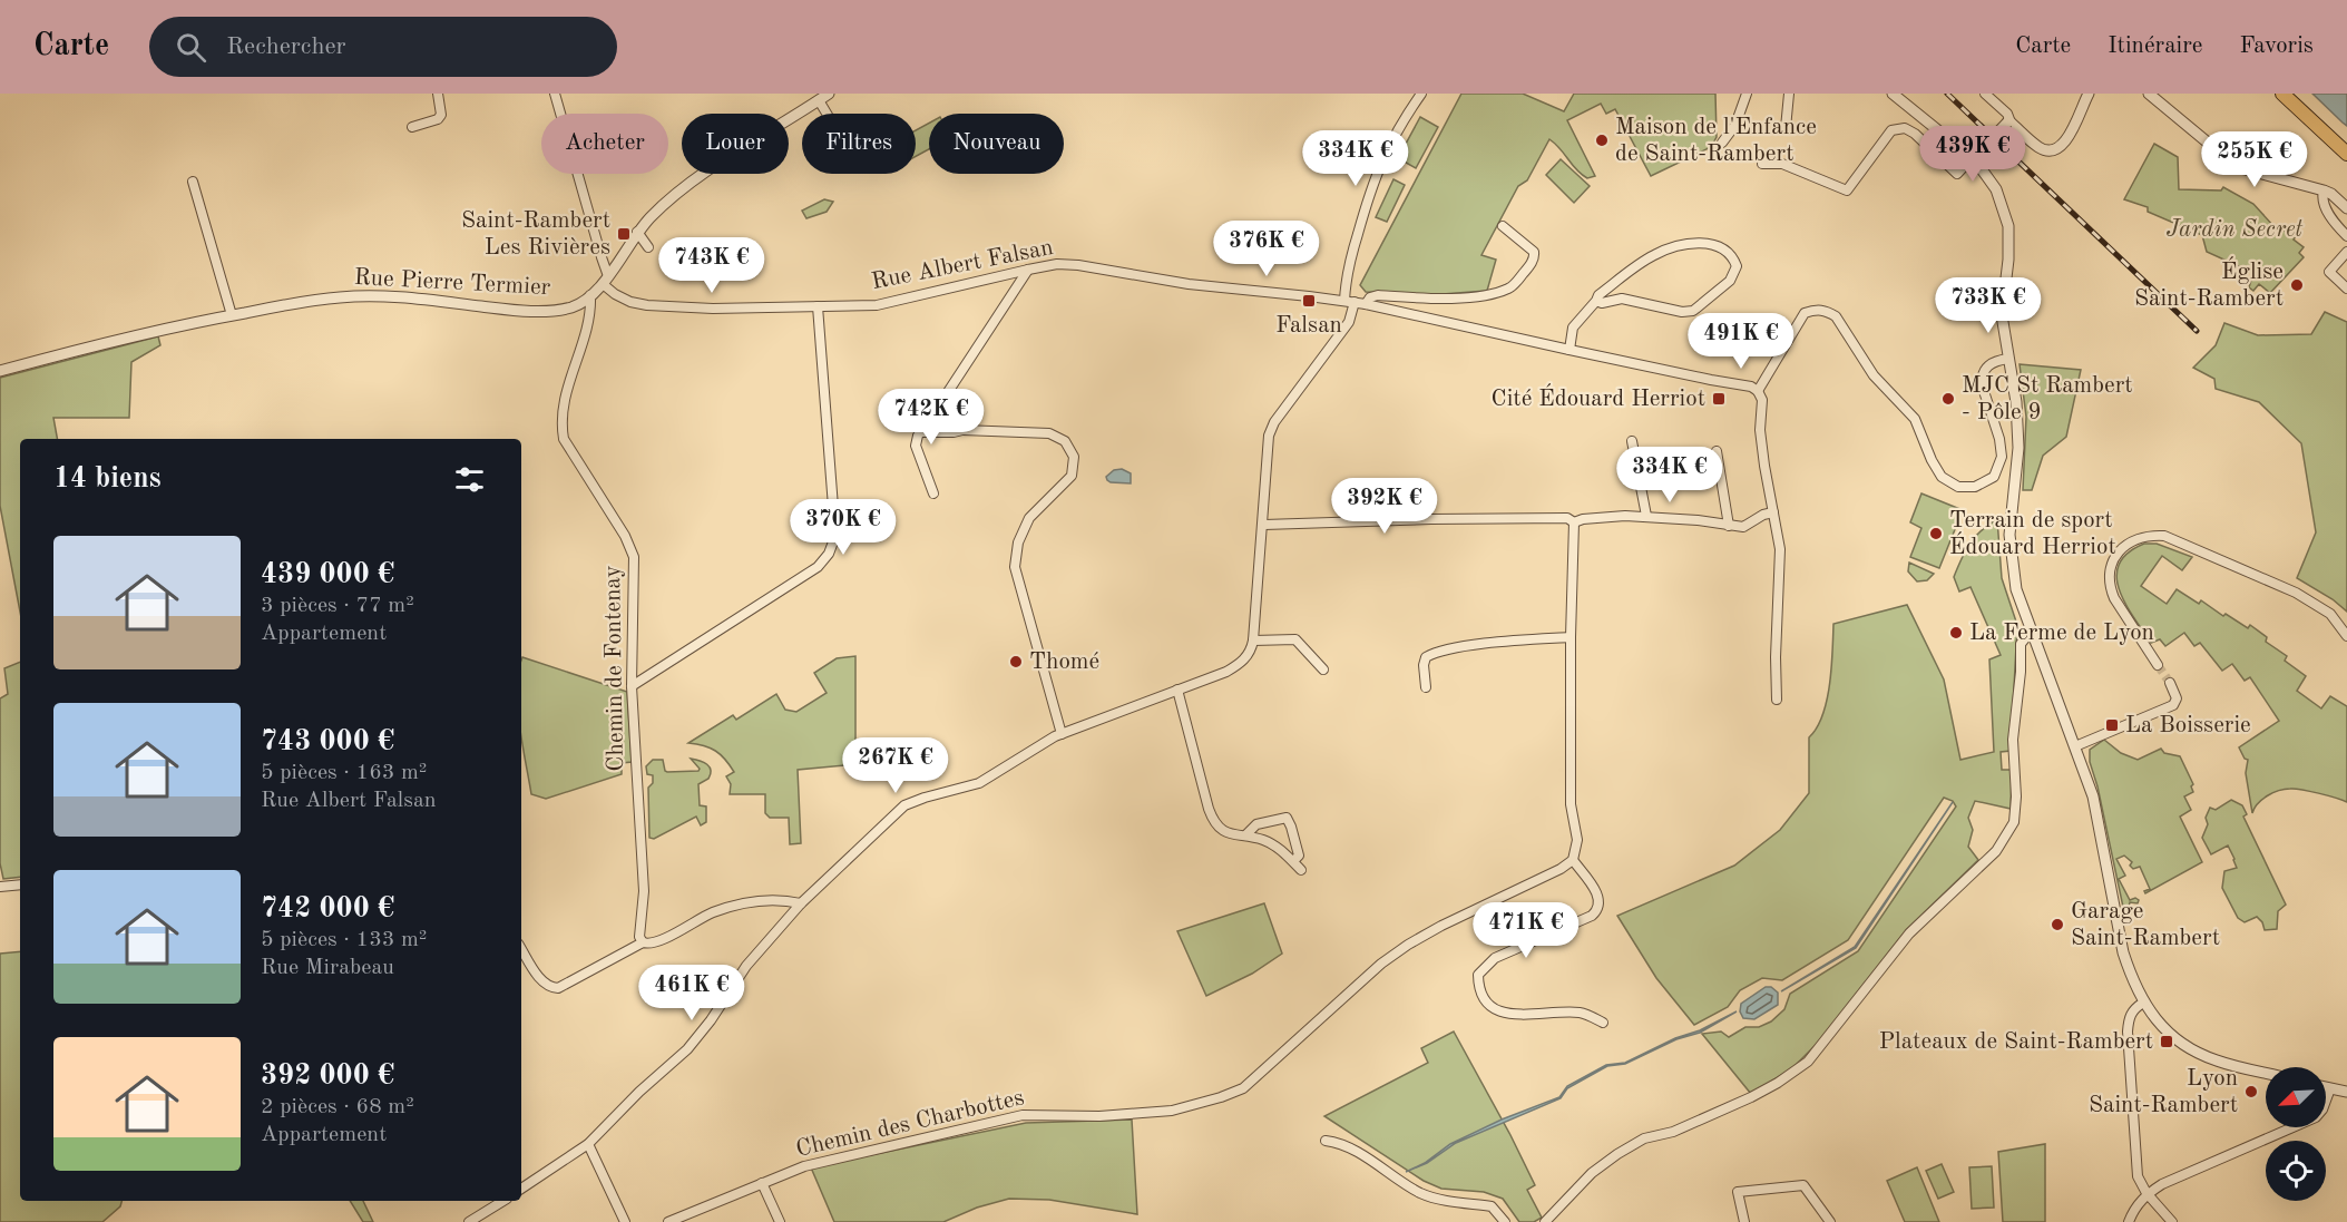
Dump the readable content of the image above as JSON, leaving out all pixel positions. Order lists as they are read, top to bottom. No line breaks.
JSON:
{"streets":{"street":["Rue Albert Falsan","Rue Pierre Termier","Chemin de Fontenay","Chemin des Charbottes"]},"crossings":[["Rue Albert Falsan","Rue Pierre Termier"],["Rue Pierre Termier","Chemin de Fontenay"]],"parks":["Jardin Secret"],"places":{"other":["Maison de l'Enfance de Saint-Rambert","Église Saint-Rambert","MJC St Rambert - Pôle 9","Terrain de sport Édouard Herriot","La Ferme de Lyon","Thomé","Garage Saint-Rambert","Lyon Saint-Rambert"],"transit":["Saint-Rambert Les Rivières","Falsan","Cité Édouard Herriot","La Boisserie","Plateaux de Saint-Rambert"]},"north":"bottom left","page":{"header":"Carte","search":"Rechercher","nav":["Carte","Itinéraire","Favoris"],"chip":["Acheter","Louer","Filtres","Nouveau"],"price":["439K €","334K €","255K €","376K €","743K €","733K €","491K €","742K €","334K €","392K €","370K €","267K €","471K €","461K €"],"heading":"14 biens","list":[{"name":"439 000 €","note":"3 pièces · 77 m² · Appartement"},{"name":"743 000 €","note":"5 pièces · 163 m² · Rue Albert Falsan"},{"name":"742 000 €","note":"5 pièces · 133 m² · Rue Mirabeau"},{"name":"392 000 €","note":"2 pièces · 68 m² · Appartement"}]}}
